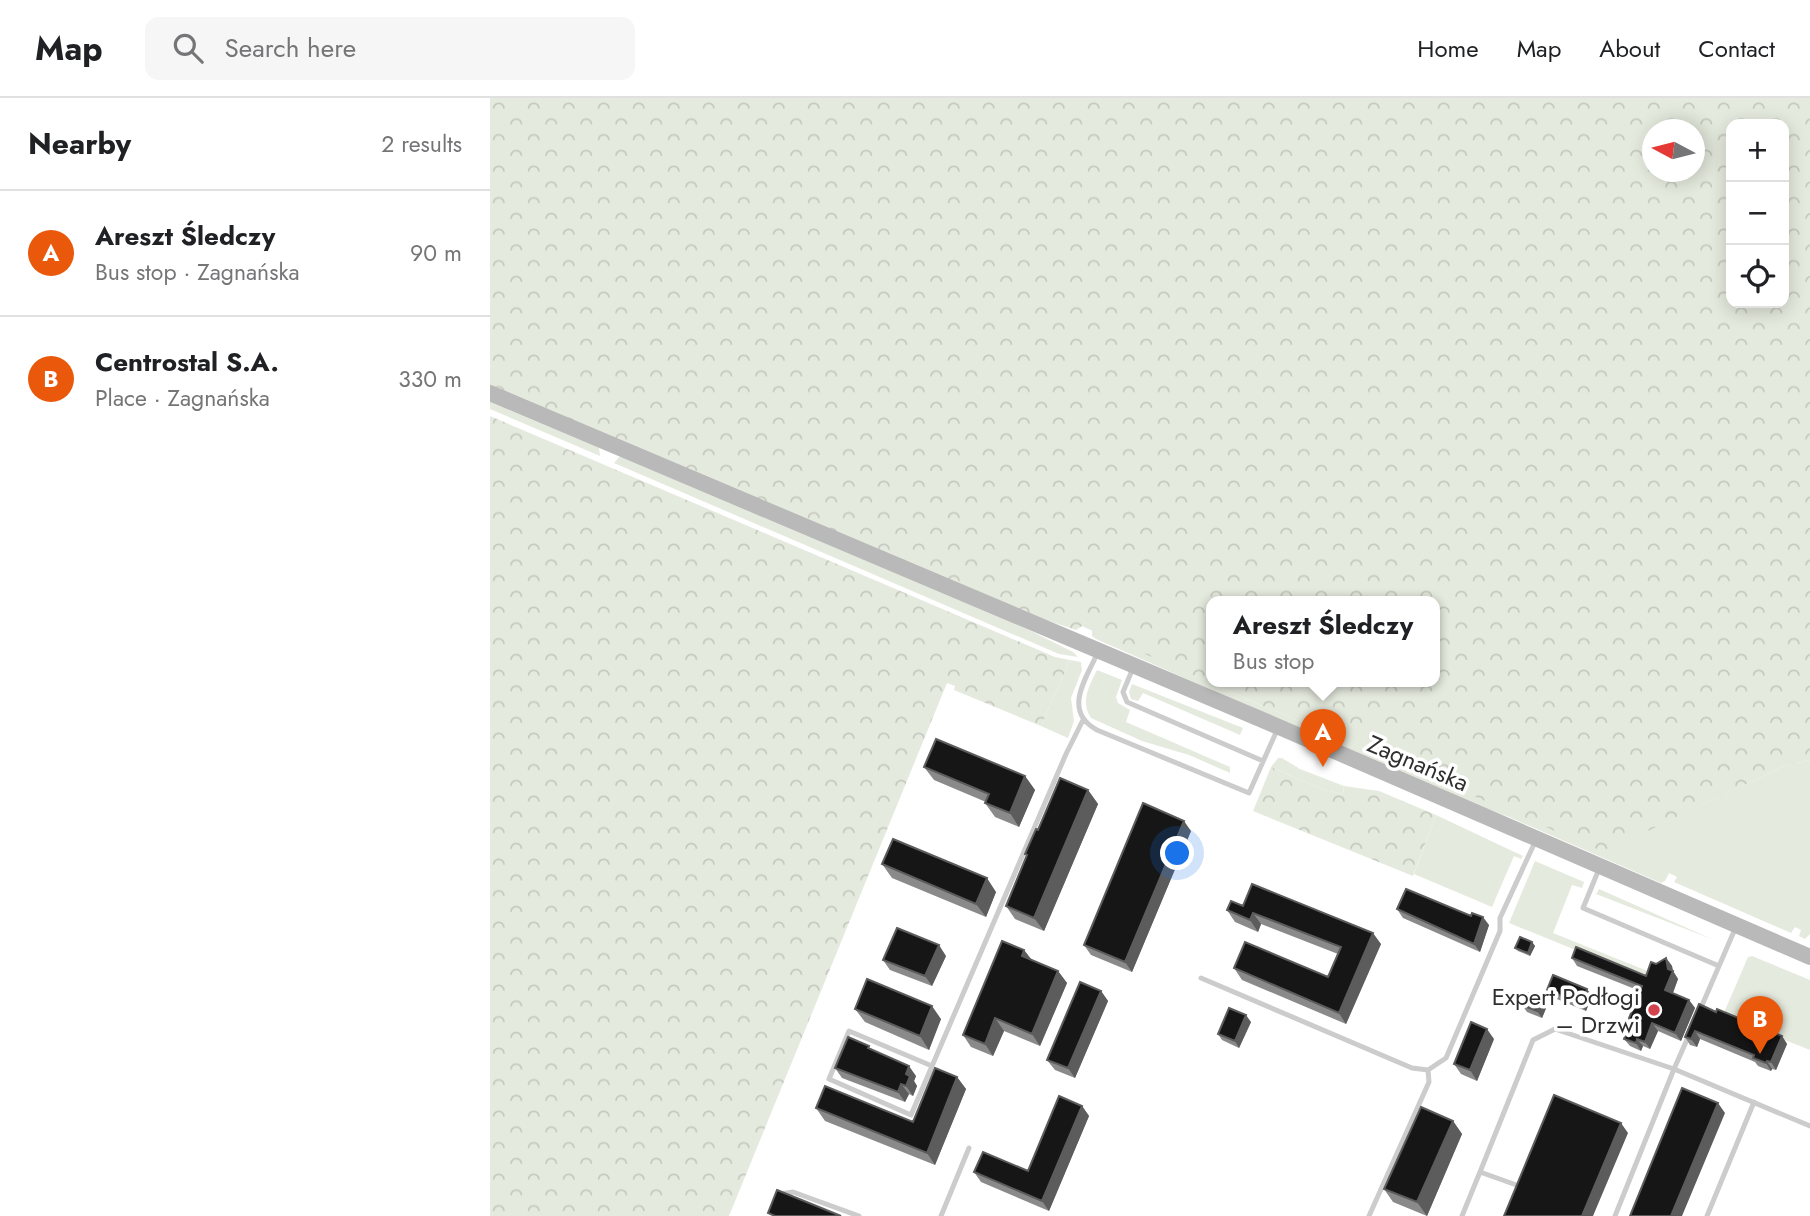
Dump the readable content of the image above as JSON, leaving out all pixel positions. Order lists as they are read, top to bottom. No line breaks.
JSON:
{"streets":{"street":["Zagnańska"]},"places":["Expert Podłogi – Drzwi"],"north":"left","page":{"header":"Map","search":"Search here","nav":["Home","Map","About","Contact"],"heading":["Nearby","2 results"],"map_buttons":["+","−"],"list":[{"mark":"A","name":"Areszt Śledczy","note":"Bus stop · Zagnańska","value":"90 m"},{"mark":"B","name":"Centrostal S.A.","note":"Place · Zagnańska","value":"330 m"}],"popup":["Areszt Śledczy","Bus stop"],"pins":["A","B"]}}
